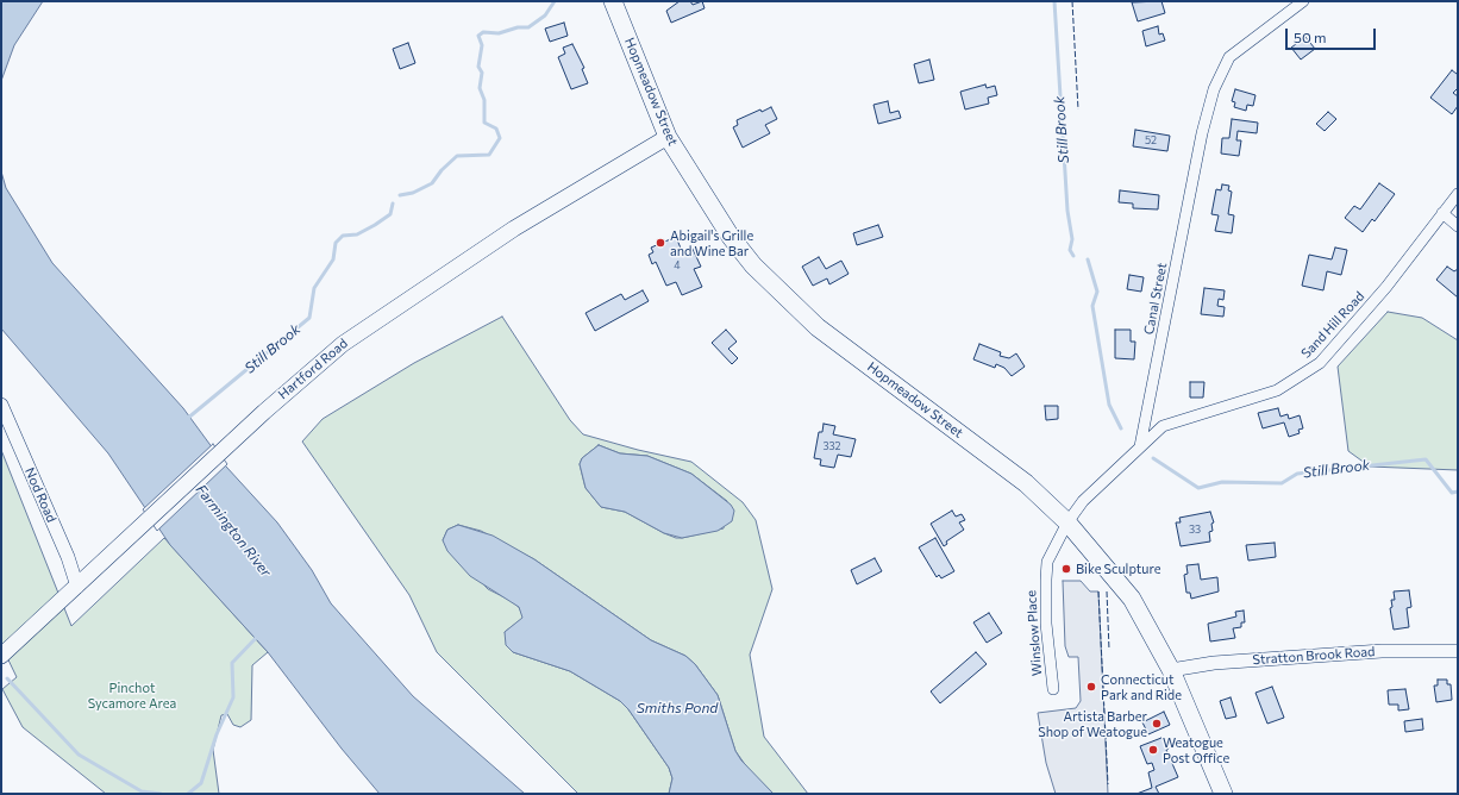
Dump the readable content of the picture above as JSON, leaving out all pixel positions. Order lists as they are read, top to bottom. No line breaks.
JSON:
{"streets":{"highway":["Hopmeadow Street"],"main road":["Hartford Road"],"street":["Canal Street","Sand Hill Road","Nod Road","Winslow Place","Stratton Brook Road"]},"crossings":[["Hopmeadow Street","Hartford Road"],["Hopmeadow Street","Winslow Place"],["Hopmeadow Street","Stratton Brook Road"],["Canal Street","Sand Hill Road"],["Hartford Road","Nod Road"]],"water":["Still Brook","Farmington River","Smiths Pond"],"parks":["Pinchot Sycamore Area"],"places":["Abigail's Grille and Wine Bar","Bike Sculpture","Connecticut Park and Ride","Artista Barber Shop of Weatogue","Weatogue Post Office"],"house_numbers":["52","4","332","33"],"scale_bar":"50 m"}
